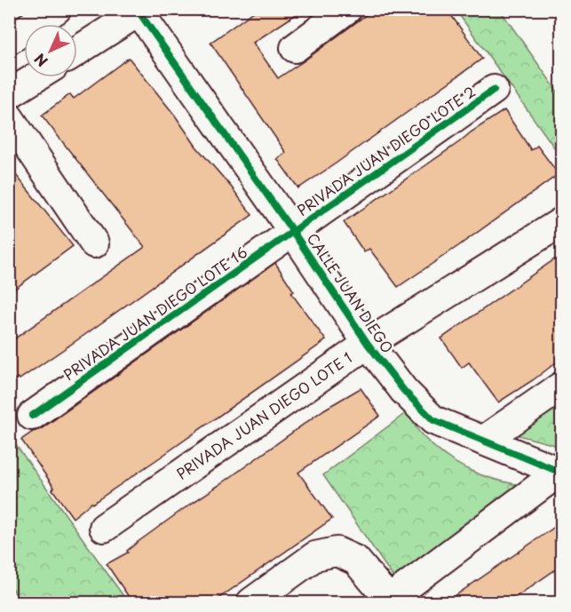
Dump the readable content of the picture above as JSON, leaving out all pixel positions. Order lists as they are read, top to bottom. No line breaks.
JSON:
{"streets":{"street":["PRIVADA JUAN DIEGO LOTE 2","CALLE JUAN DIEGO","PRIVADA JUAN DIEGO LOTE 16","PRIVADA JUAN DIEGO LOTE 1"]},"crossings":[["PRIVADA JUAN DIEGO LOTE 2","CALLE JUAN DIEGO"],["PRIVADA JUAN DIEGO LOTE 2","PRIVADA JUAN DIEGO LOTE 16"],["CALLE JUAN DIEGO","PRIVADA JUAN DIEGO LOTE 16"],["CALLE JUAN DIEGO","PRIVADA JUAN DIEGO LOTE 1"]],"north":"bottom left"}
